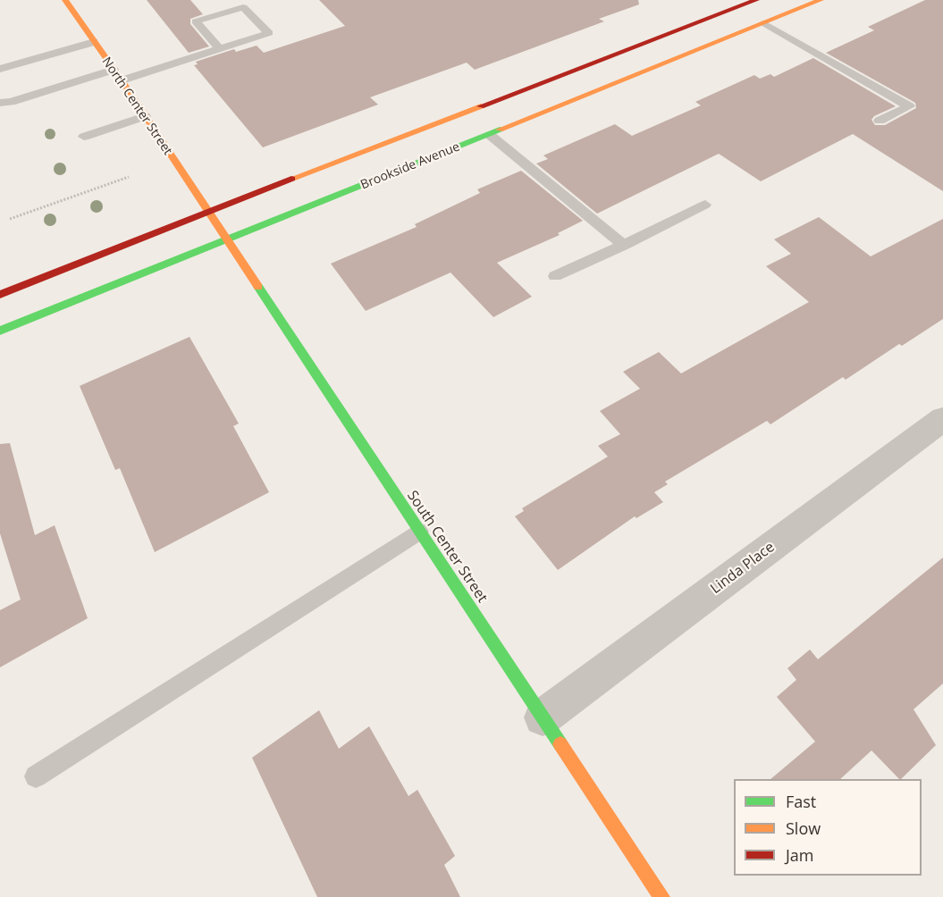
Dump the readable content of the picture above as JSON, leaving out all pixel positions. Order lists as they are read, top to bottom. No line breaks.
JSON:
{"streets":{"main road":["North Center Street","Brookside Avenue","South Center Street"],"street":["Linda Place"]},"crossings":[["North Center Street","South Center Street"],["Brookside Avenue","South Center Street"],["South Center Street","Linda Place"]],"legend":["Fast","Slow","Jam"]}
